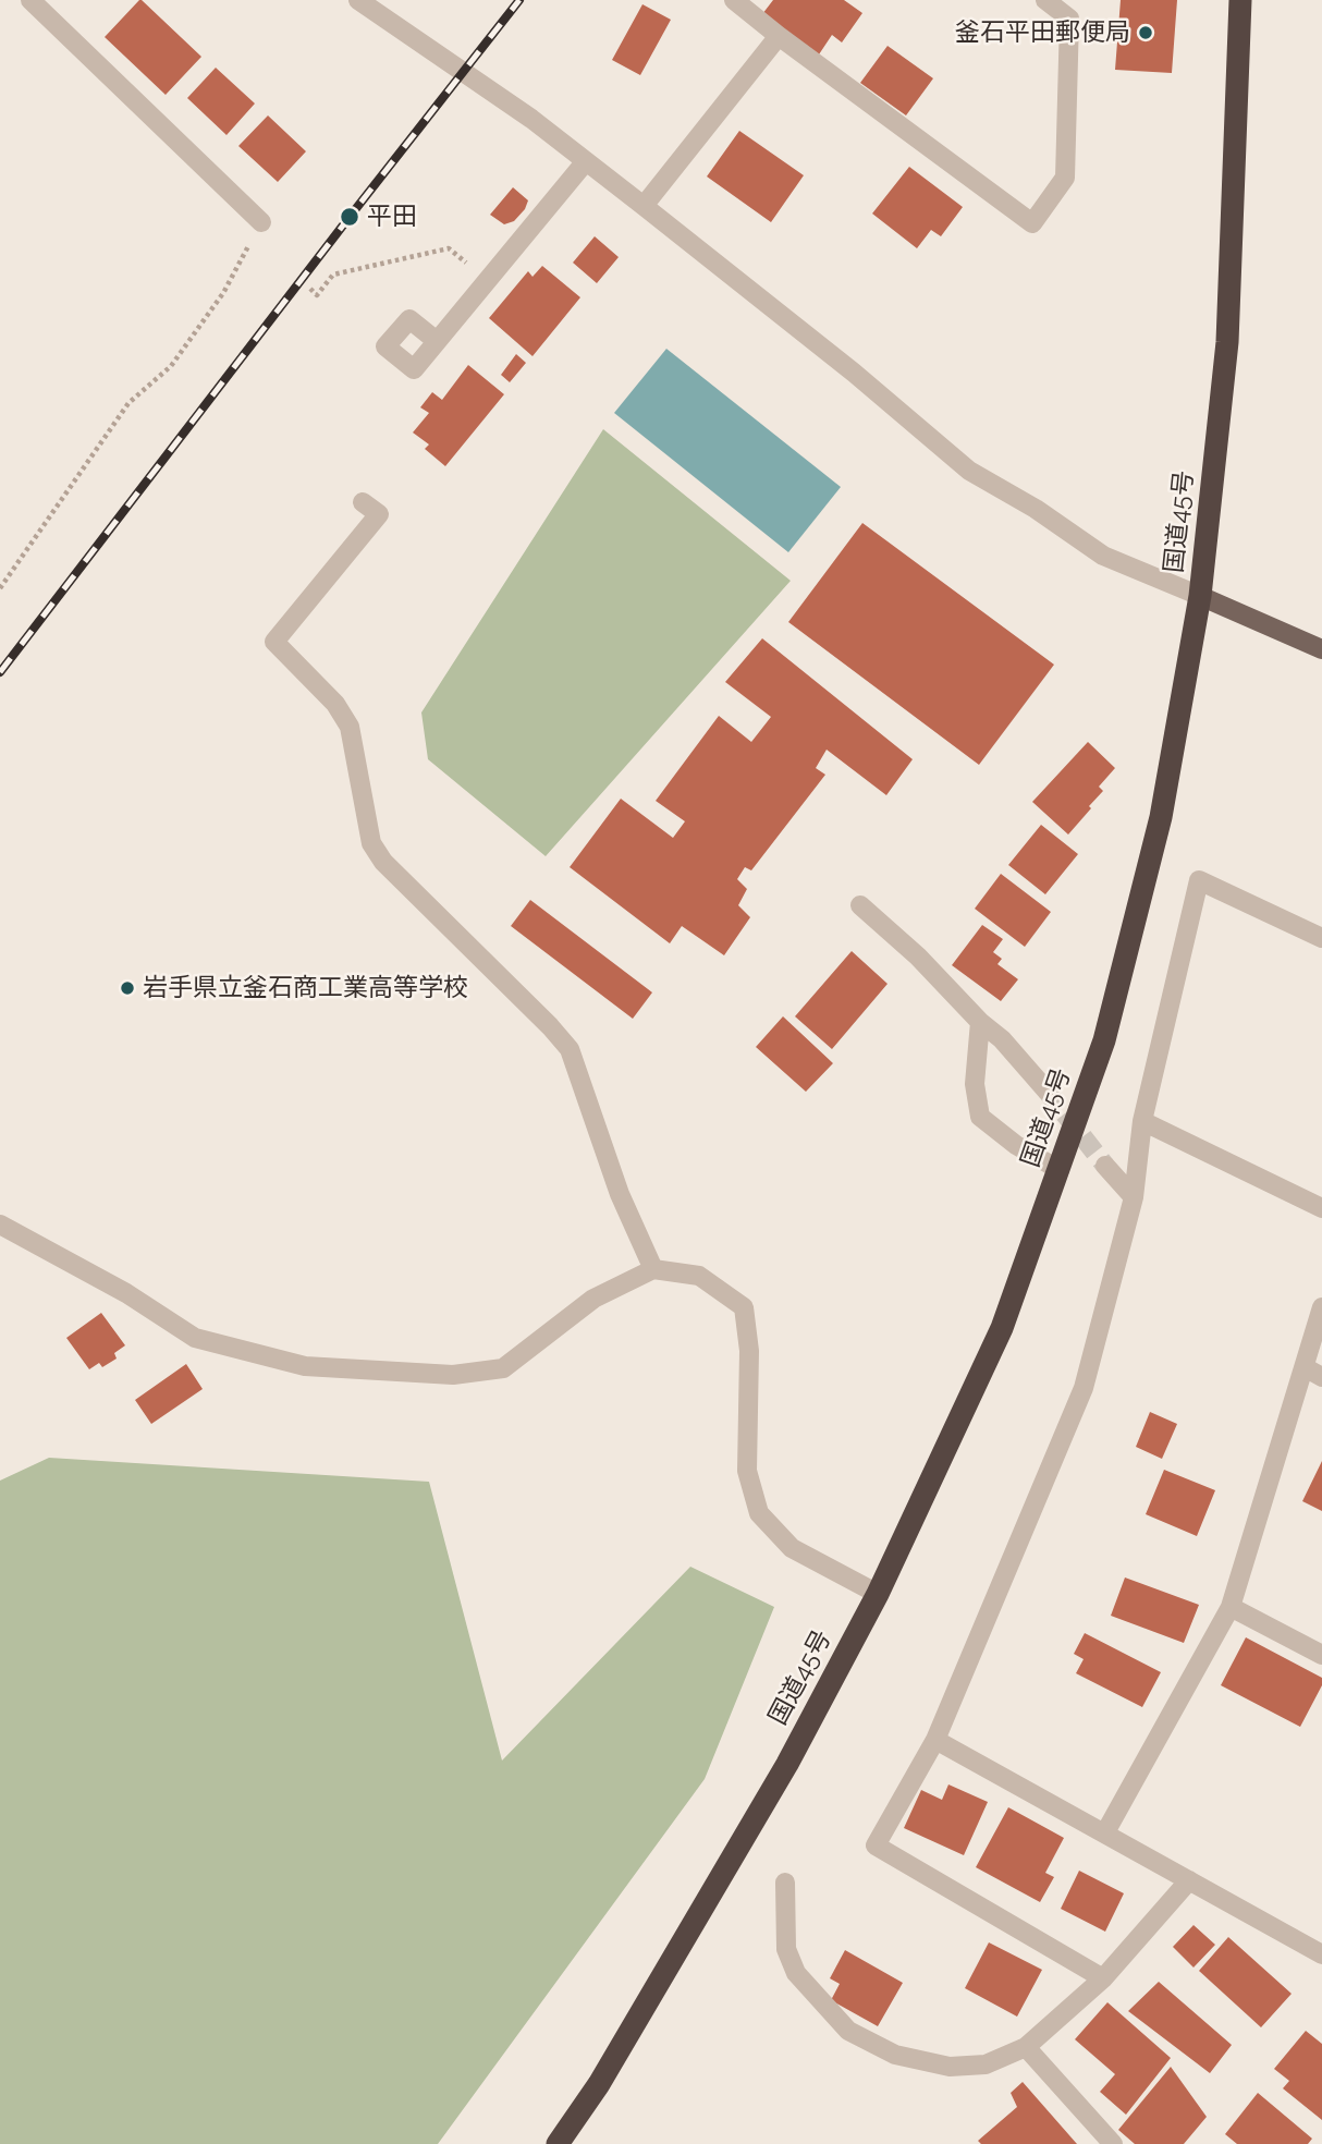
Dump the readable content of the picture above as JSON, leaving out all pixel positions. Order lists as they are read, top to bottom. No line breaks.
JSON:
{"streets":{"highway":["国道45号"]},"places":["釜石平田郵便局","平田","岩手県立釜石商工業高等学校"]}
